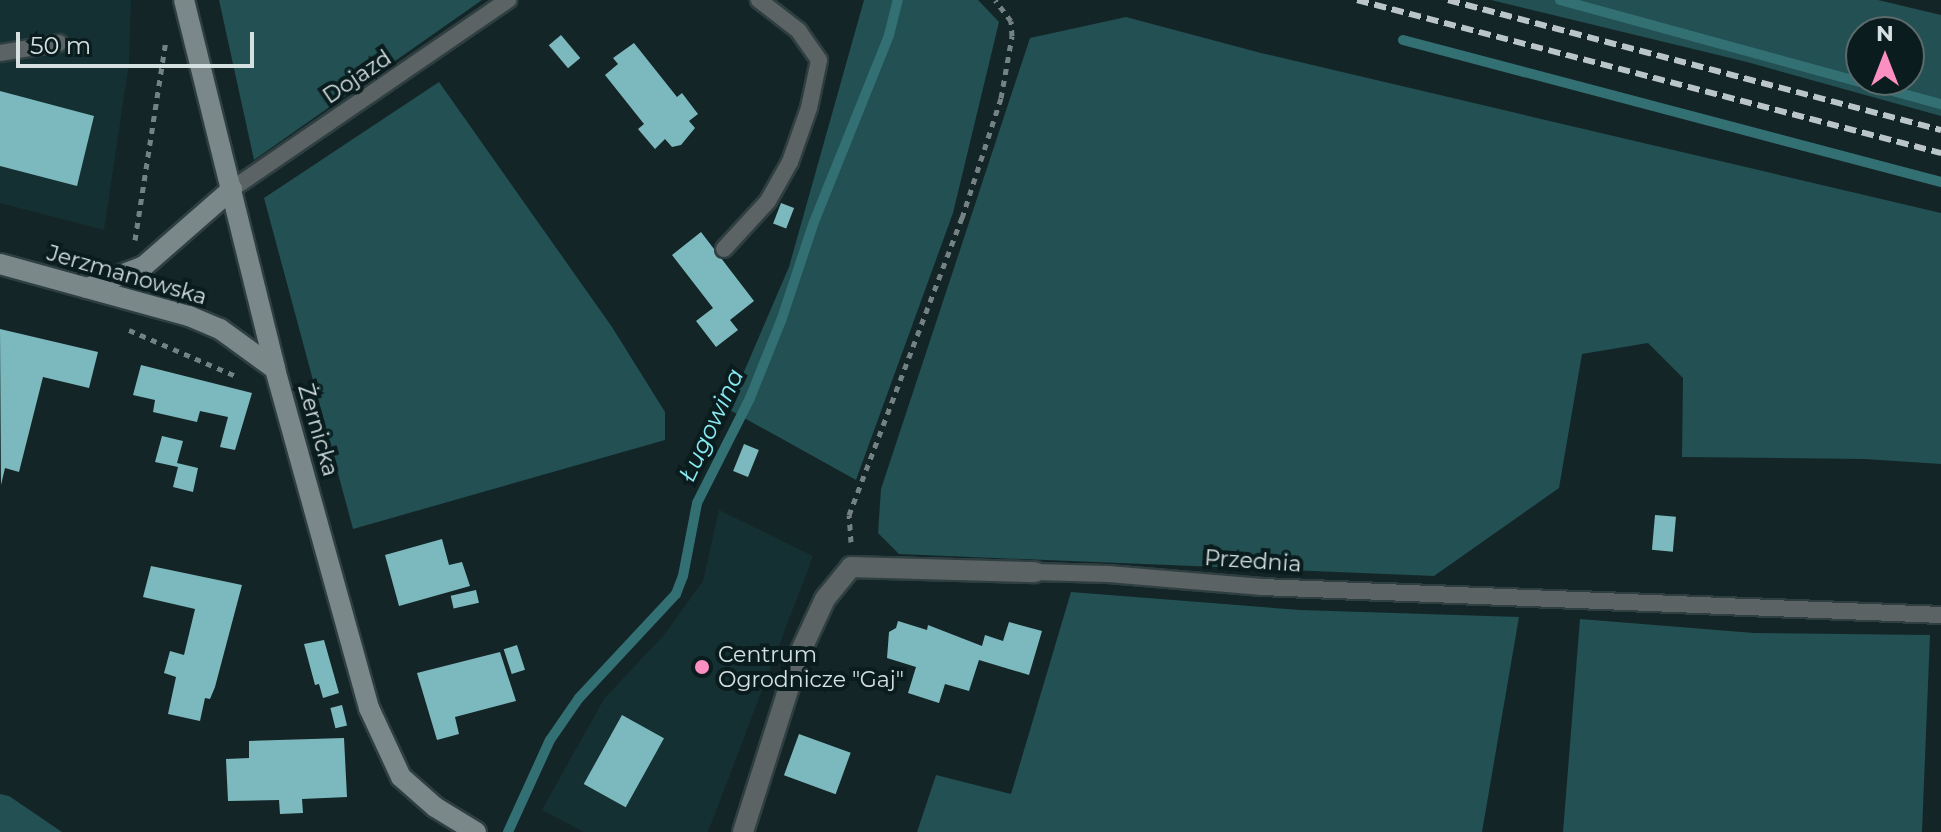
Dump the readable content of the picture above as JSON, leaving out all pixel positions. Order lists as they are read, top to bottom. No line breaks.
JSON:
{"streets":{"street":["Jerzmanowska","Żernicka","Przednia"],"lane":["Dojazd"]},"crossings":[["Dojazd","Żernicka"],["Jerzmanowska","Żernicka"]],"water":["Ługowina"],"places":["Centrum Ogrodnicze \"Gaj\""],"scale_bar":"50 m","north":"top"}
